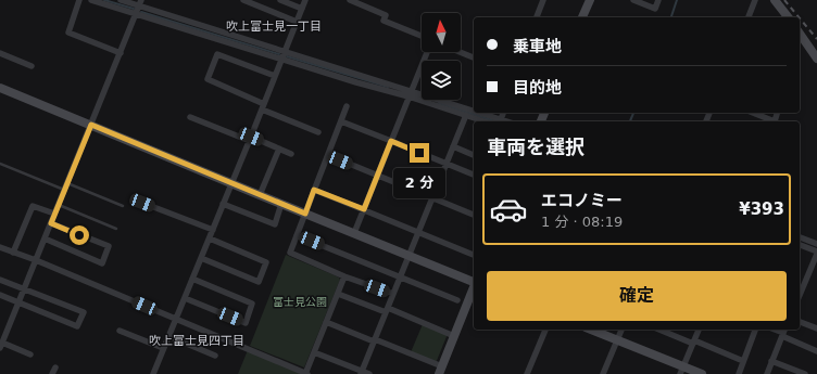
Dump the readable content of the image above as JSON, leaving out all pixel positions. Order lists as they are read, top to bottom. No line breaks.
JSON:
{"districts":["吹上富士見一丁目","吹上富士見四丁目"],"parks":["富士見公園"],"north":"top","page":{"banner":["乗車地","目的地"],"heading":"車両を選択","bubble":"2 分","list":[{"name":"エコノミー","note":"1 分 · 08:19","value":"¥393"}],"buttons":"確定"}}
